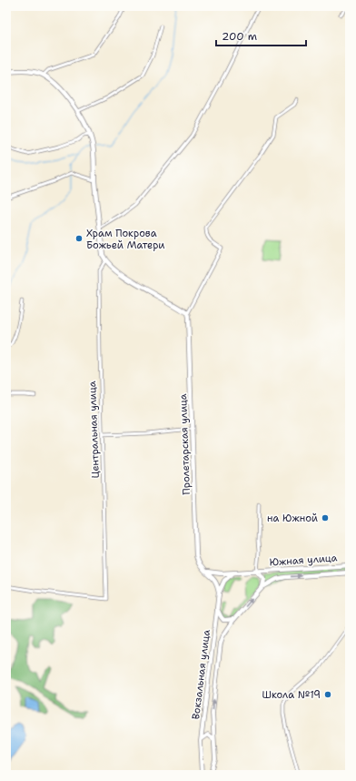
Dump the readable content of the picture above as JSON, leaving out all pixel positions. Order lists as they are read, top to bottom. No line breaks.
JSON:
{"streets":{"main road":["Пролетарская улица","Южная улица","Вокзальная улица"],"street":["Центральная улица"]},"crossings":[["Пролетарская улица","Вокзальная улица"],["Южная улица","Вокзальная улица"]],"places":["Храм Покрова Божьей Матери","на Южной","Школа №19"],"scale_bar":"200 m"}
